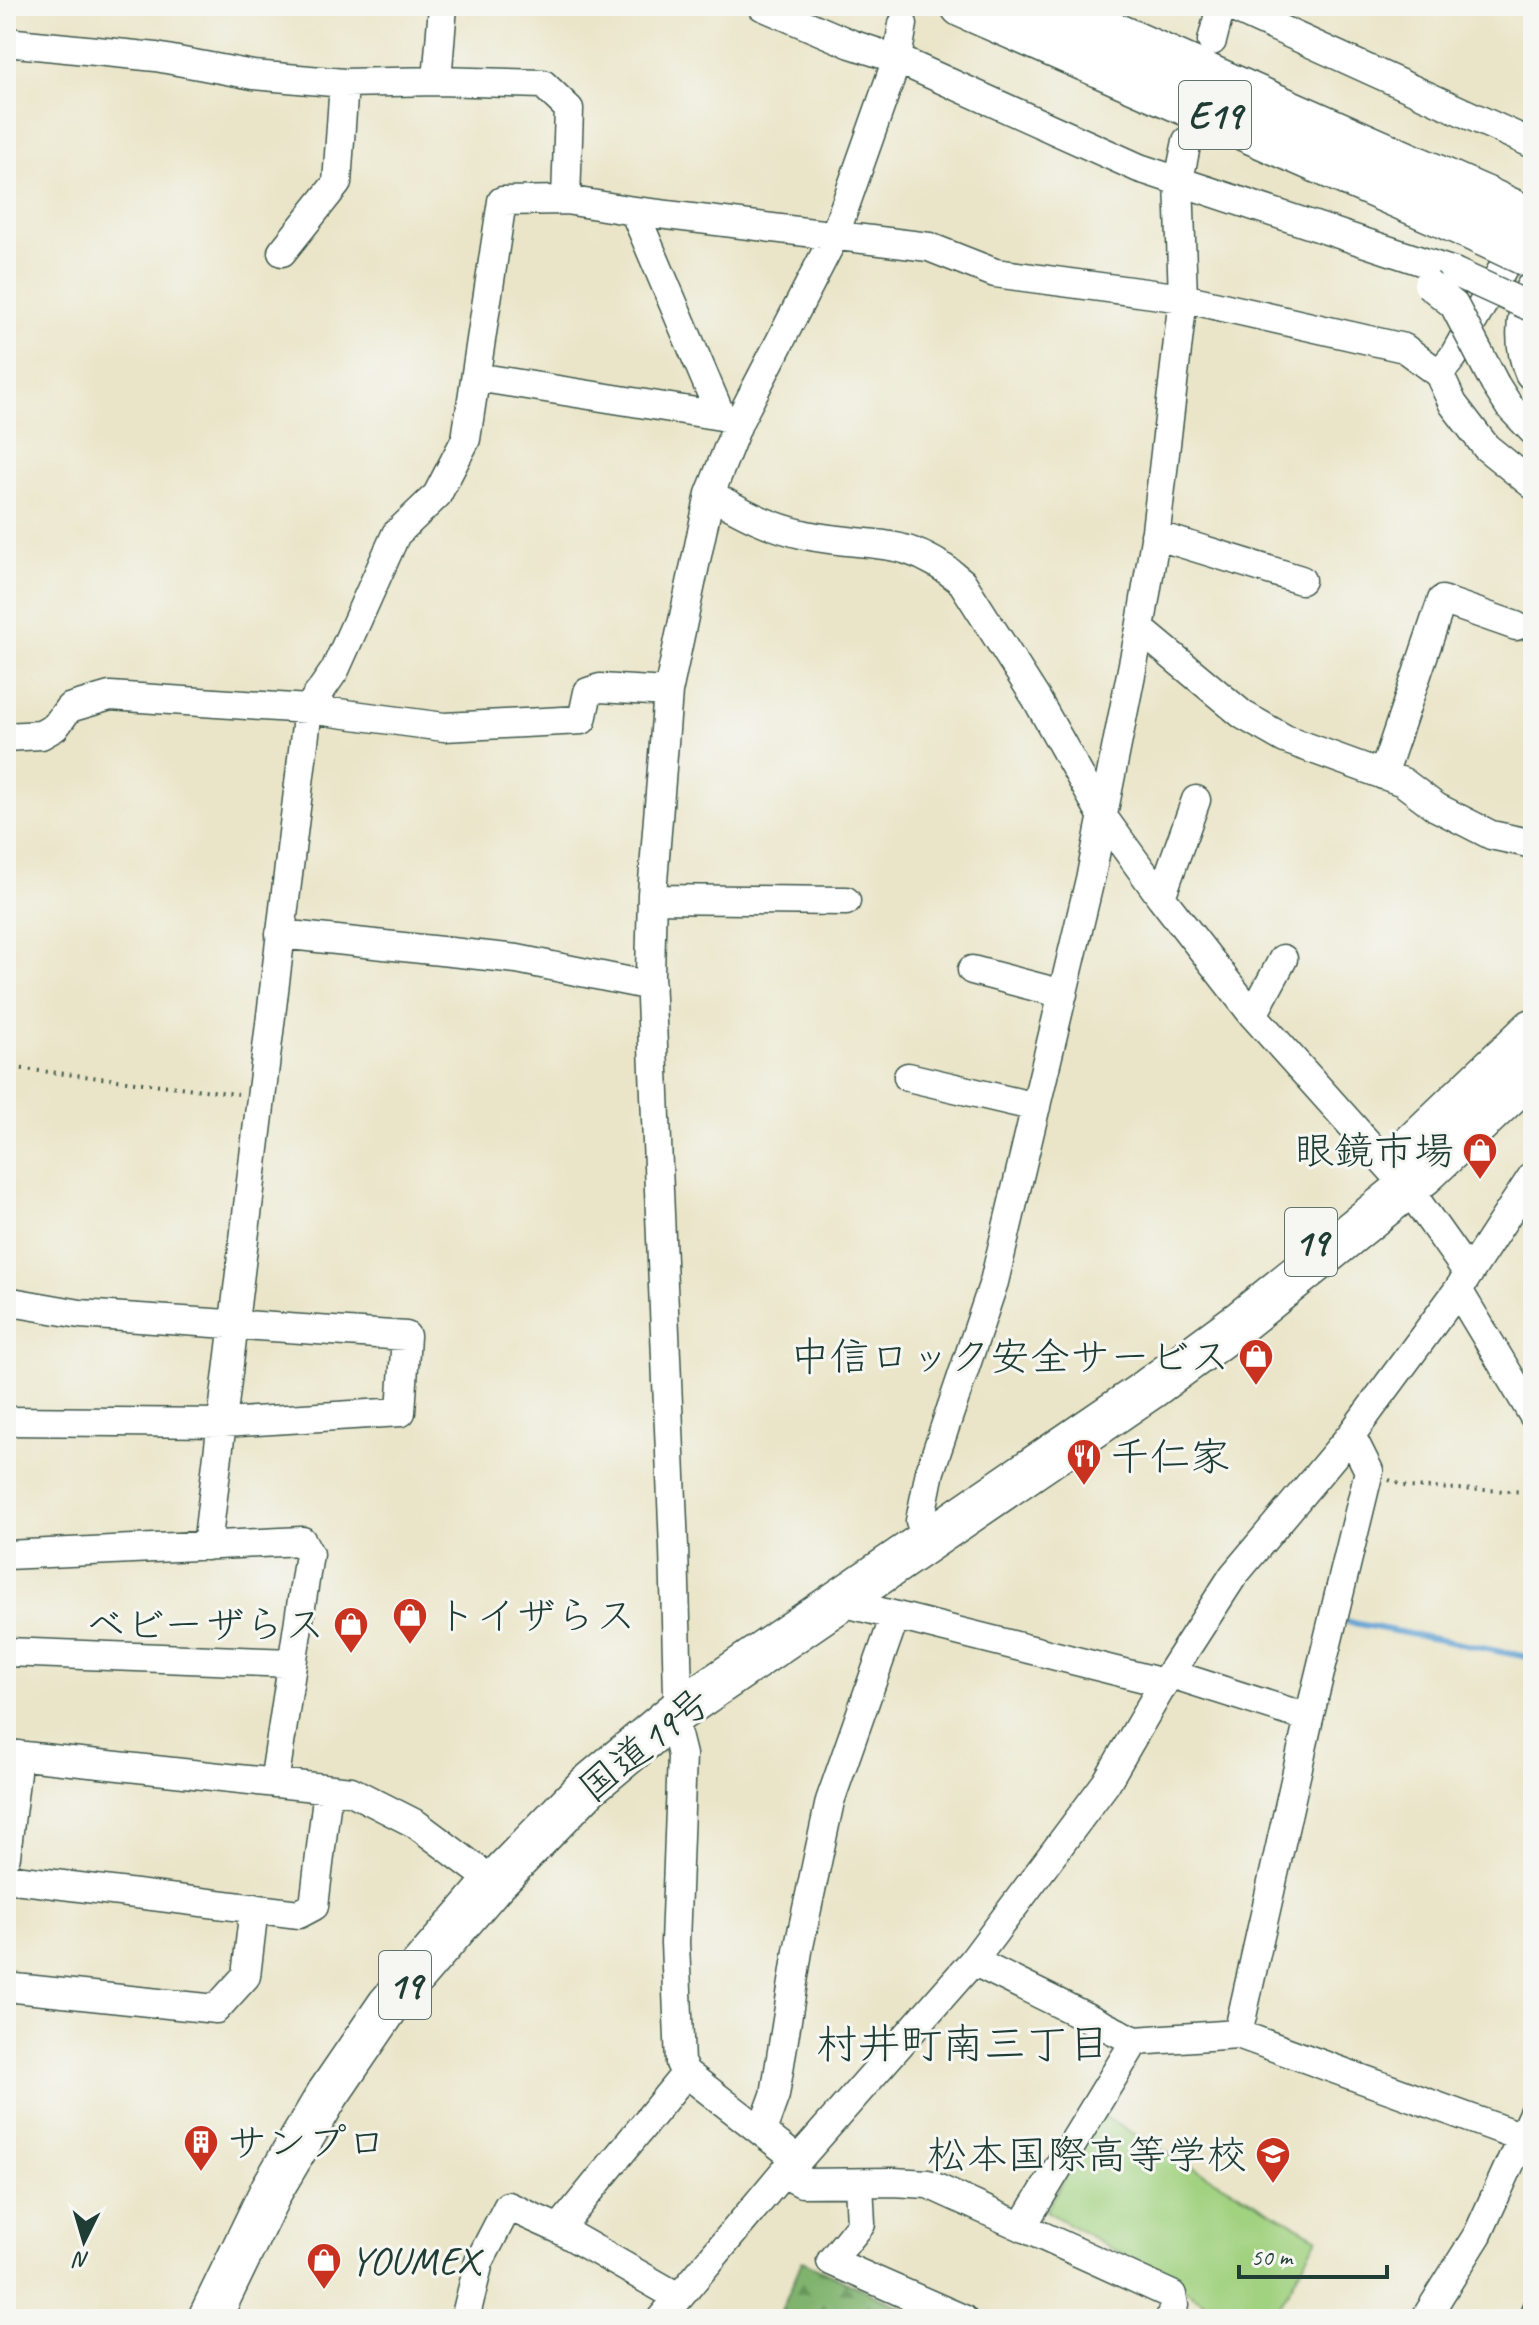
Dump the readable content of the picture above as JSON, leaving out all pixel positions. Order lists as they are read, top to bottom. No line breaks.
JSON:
{"streets":{"highway":["E19","19","国道19号"]},"districts":["村井町南三丁目"],"places":{"shop":["眼鏡市場","中信ロック安全サービス","トイザらス","ベビーザらス","YOUMEX"],"restaurant":["千仁家"],"building":["サンプロ"],"school or university":["松本国際高等学校"]},"scale_bar":"50 m","north":"bottom"}
